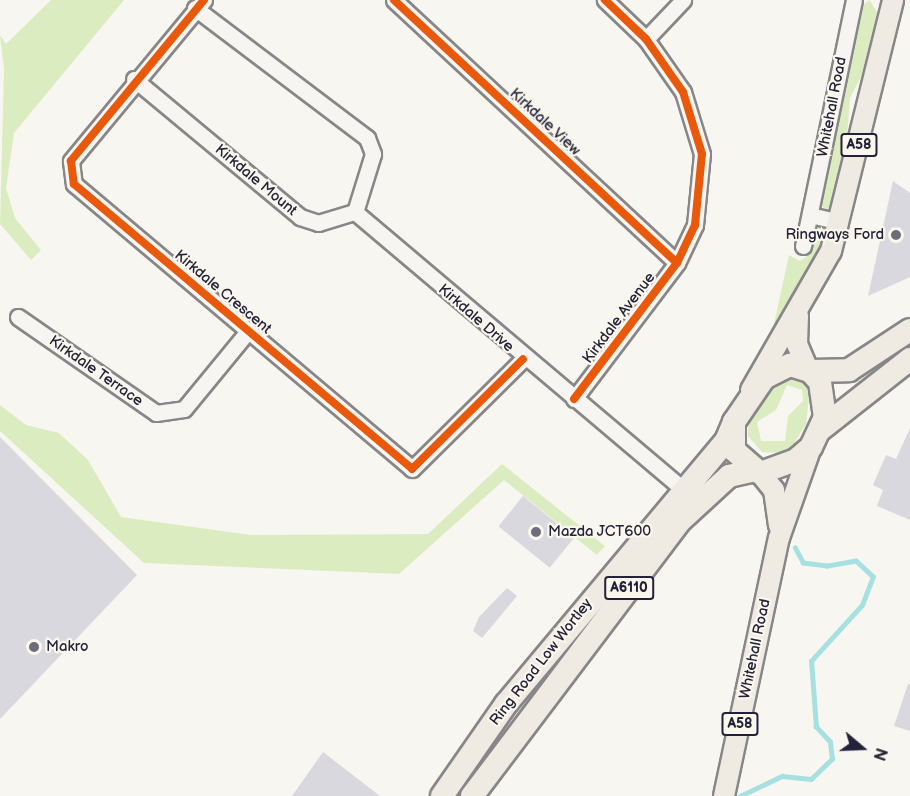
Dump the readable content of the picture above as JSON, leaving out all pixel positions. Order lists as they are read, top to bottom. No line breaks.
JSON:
{"streets":{"highway":["A6110","Ring Road Low Wortley"],"main road":["Whitehall Road","A58"],"street":["Kirkdale View","Kirkdale Mount","Kirkdale Crescent","Kirkdale Drive","Kirkdale Avenue","Kirkdale Terrace"]},"crossings":[["Whitehall Road","A58"],["Whitehall Road","A6110"],["Whitehall Road","Ring Road Low Wortley"],["Kirkdale View","Kirkdale Avenue"],["A58","A6110"],["A58","Ring Road Low Wortley"],["Kirkdale Mount","Kirkdale Crescent"],["Kirkdale Mount","Kirkdale Drive"],["Kirkdale Crescent","Kirkdale Drive"],["Kirkdale Crescent","Kirkdale Terrace"],["Kirkdale Drive","Kirkdale Avenue"],["Kirkdale Drive","Ring Road Low Wortley"],["A6110","Ring Road Low Wortley"]],"places":["Ringways Ford","Mazda JCT600","Makro"],"north":"right"}
